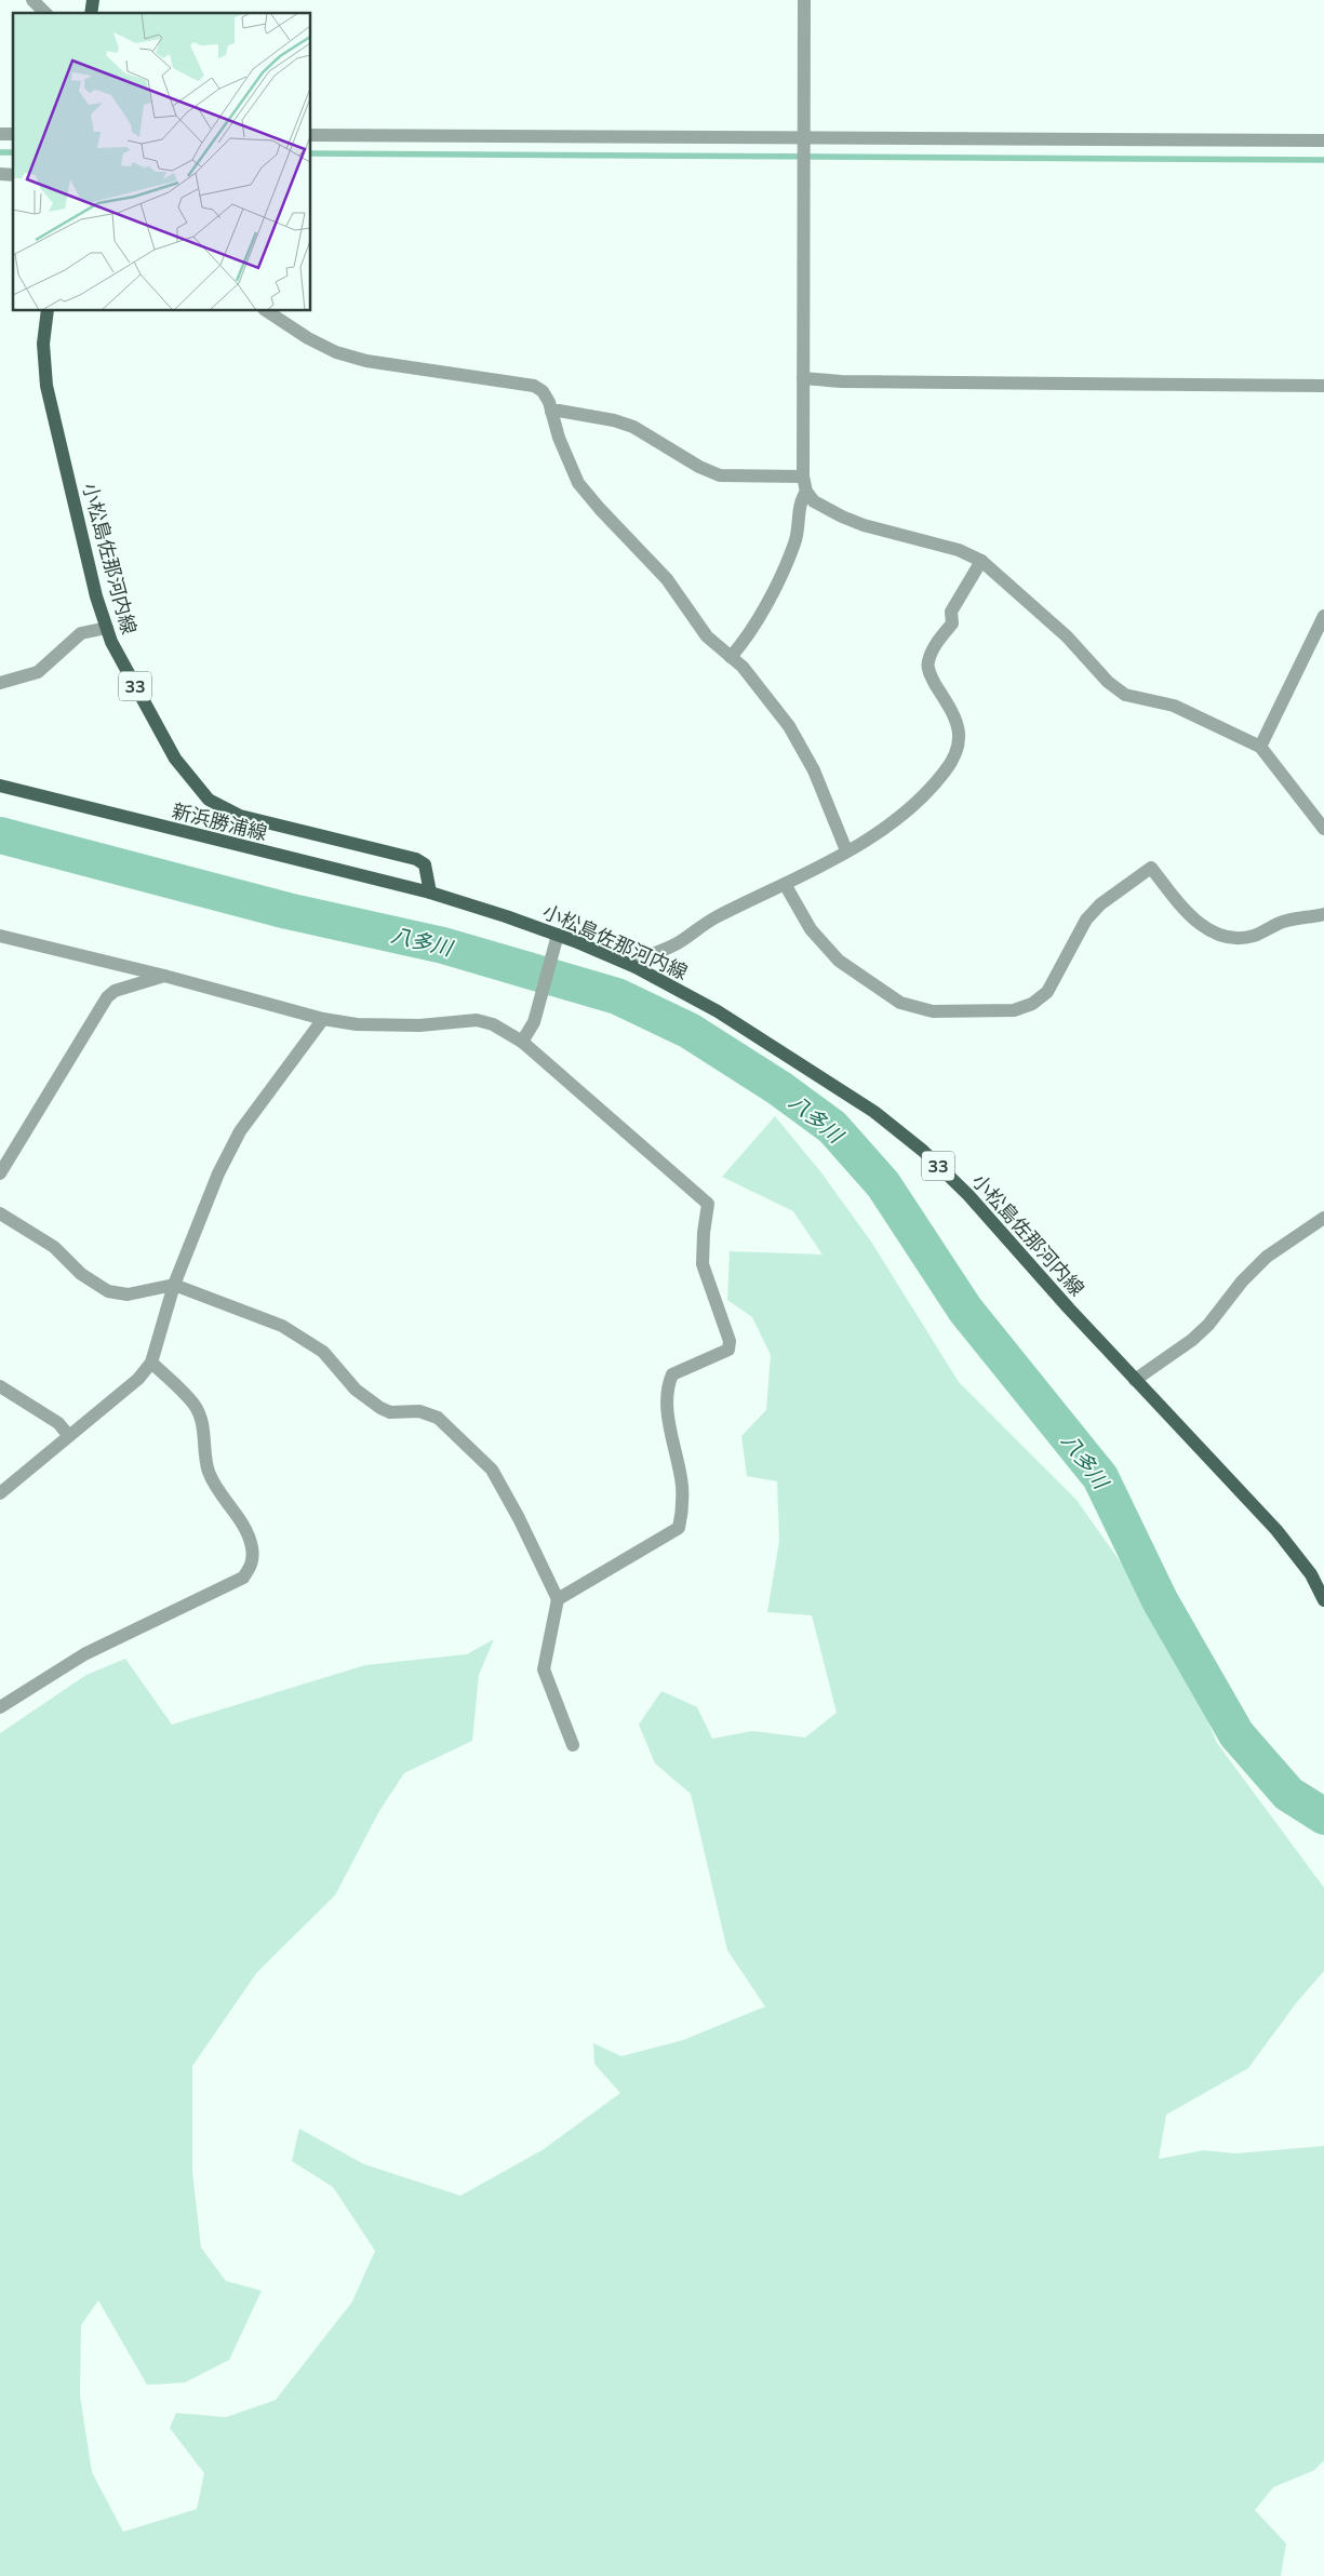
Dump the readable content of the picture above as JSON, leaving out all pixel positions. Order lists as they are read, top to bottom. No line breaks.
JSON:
{"streets":{"main road":["小松島佐那河内線","33","新浜勝浦線"]},"crossings":[["小松島佐那河内線","新浜勝浦線"]],"water":["八多川"]}
